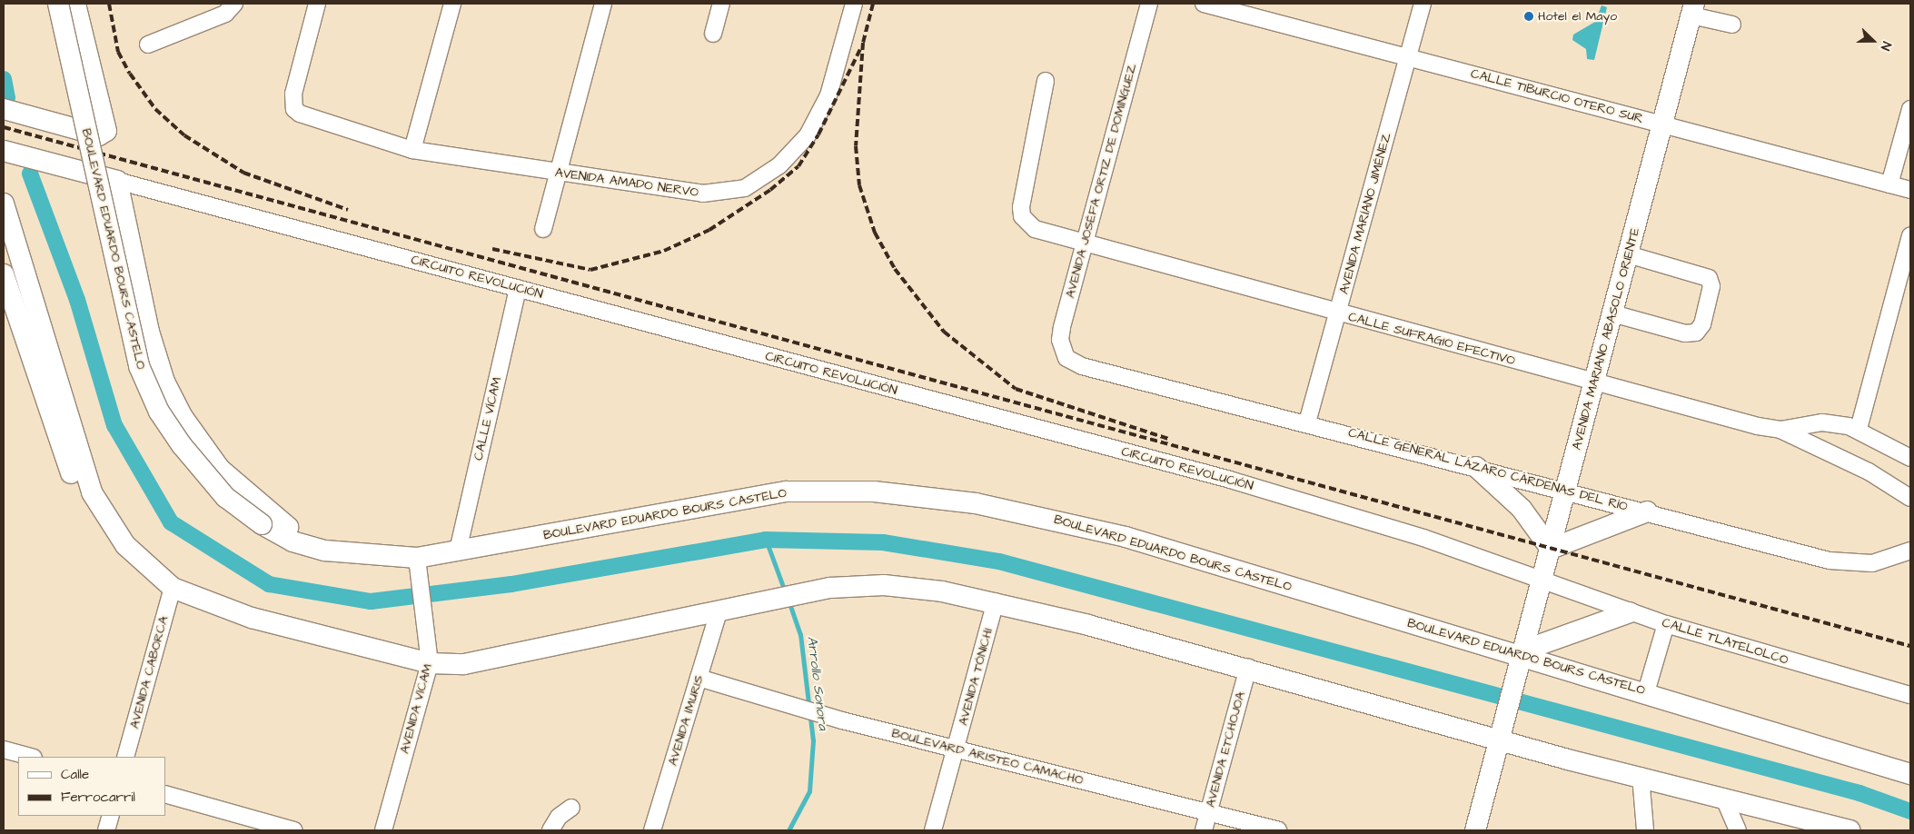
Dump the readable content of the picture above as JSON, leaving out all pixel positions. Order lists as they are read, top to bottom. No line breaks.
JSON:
{"streets":{"main road":["BOULEVARD EDUARDO BOURS CASTELO","AVENIDA MARIANO ABASOLO ORIENTE"],"street":["CALLE TIBURCIO OTERO SUR","AVENIDA JOSÉFA ORTIZ DE DOMÍNGUEZ","AVENIDA AMADO NERVO","AVENIDA MARÍANO JIMÉNEZ","CIRCUITO REVOLUCIÓN","CALLE SUFRAGIO EFECTIVO","CALLE VÍCAM","CALLE GENERAL LÁZARO CÁRDENAS DEL RÍO","CALLE TLATELOLCO","AVENIDA CABORCA","AVENIDA TÓNICHI","AVENIDA VÍCAM","AVENIDA ÍMURIS","AVENIDA ETCHOJOA","BOULEVARD ARISTEO CAMACHO"]},"crossings":[["CALLE TIBURCIO OTERO SUR","AVENIDA MARÍANO JIMÉNEZ"],["CALLE TIBURCIO OTERO SUR","AVENIDA MARIANO ABASOLO ORIENTE"],["AVENIDA JOSÉFA ORTIZ DE DOMÍNGUEZ","CALLE SUFRAGIO EFECTIVO"],["AVENIDA JOSÉFA ORTIZ DE DOMÍNGUEZ","CALLE GENERAL LÁZARO CÁRDENAS DEL RÍO"],["AVENIDA MARÍANO JIMÉNEZ","CALLE SUFRAGIO EFECTIVO"],["AVENIDA MARÍANO JIMÉNEZ","CALLE GENERAL LÁZARO CÁRDENAS DEL RÍO"],["BOULEVARD EDUARDO BOURS CASTELO","AVENIDA MARIANO ABASOLO ORIENTE"],["BOULEVARD EDUARDO BOURS CASTELO","CALLE VÍCAM"],["BOULEVARD EDUARDO BOURS CASTELO","AVENIDA VÍCAM"],["CIRCUITO REVOLUCIÓN","AVENIDA MARIANO ABASOLO ORIENTE"],["CIRCUITO REVOLUCIÓN","CALLE VÍCAM"],["CIRCUITO REVOLUCIÓN","CALLE TLATELOLCO"],["CALLE SUFRAGIO EFECTIVO","AVENIDA MARIANO ABASOLO ORIENTE"],["AVENIDA MARIANO ABASOLO ORIENTE","CALLE GENERAL LÁZARO CÁRDENAS DEL RÍO"],["AVENIDA MARIANO ABASOLO ORIENTE","CALLE TLATELOLCO"],["AVENIDA TÓNICHI","BOULEVARD ARISTEO CAMACHO"],["AVENIDA ÍMURIS","BOULEVARD ARISTEO CAMACHO"],["AVENIDA ETCHOJOA","BOULEVARD ARISTEO CAMACHO"]],"water":["Arrollo Sonora"],"places":["Hotel el Mayo"],"legend":["Calle","Ferrocarril"],"north":"right"}
